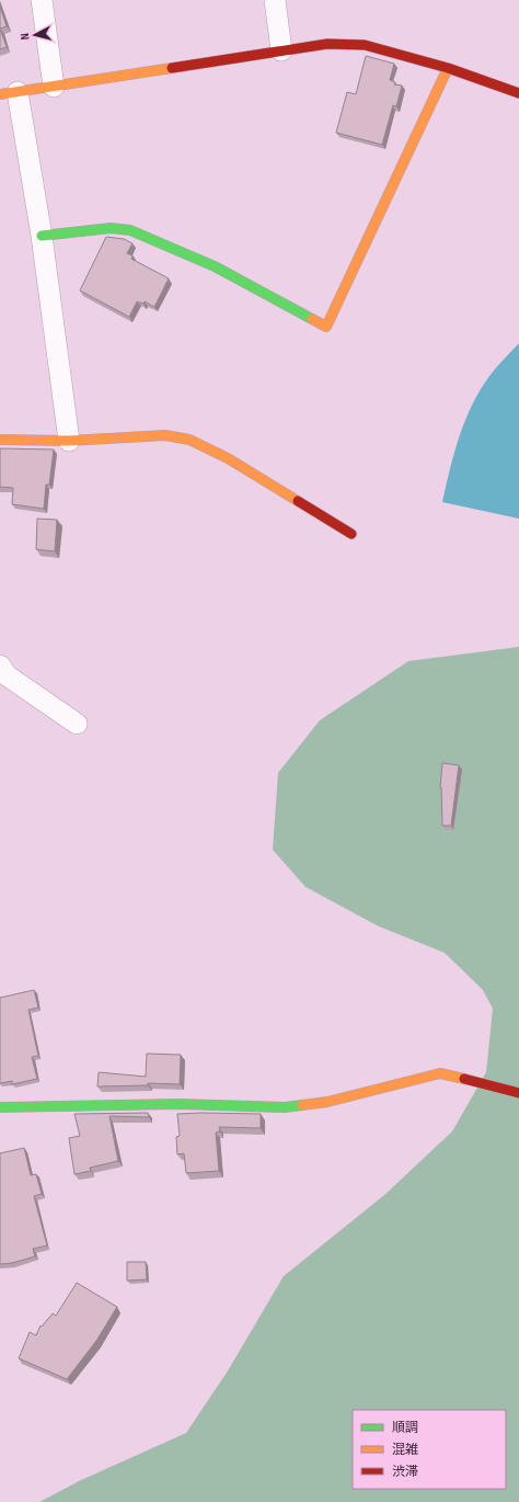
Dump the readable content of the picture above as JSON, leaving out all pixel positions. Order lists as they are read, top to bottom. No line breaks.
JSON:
{"legend":["順調","混雑","渋滞"],"north":"left"}
